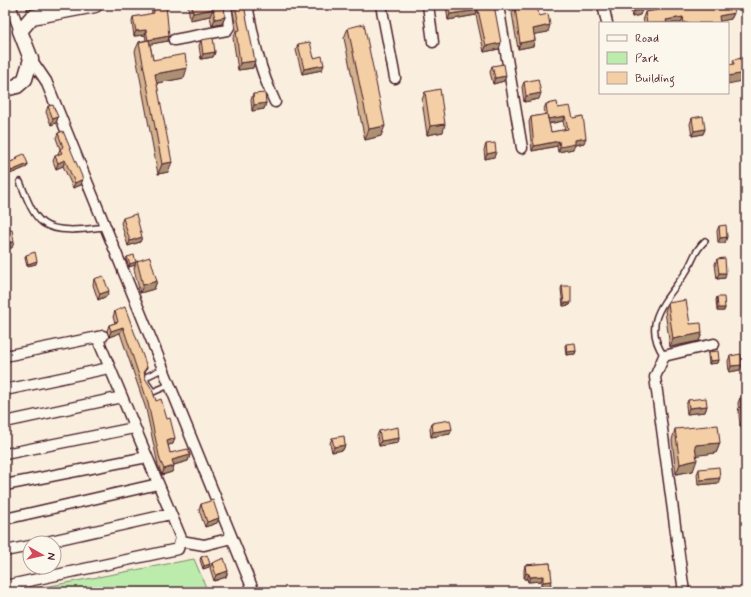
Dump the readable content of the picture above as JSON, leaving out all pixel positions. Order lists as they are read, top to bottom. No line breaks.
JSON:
{"legend":["Road","Park","Building"],"north":"right"}
